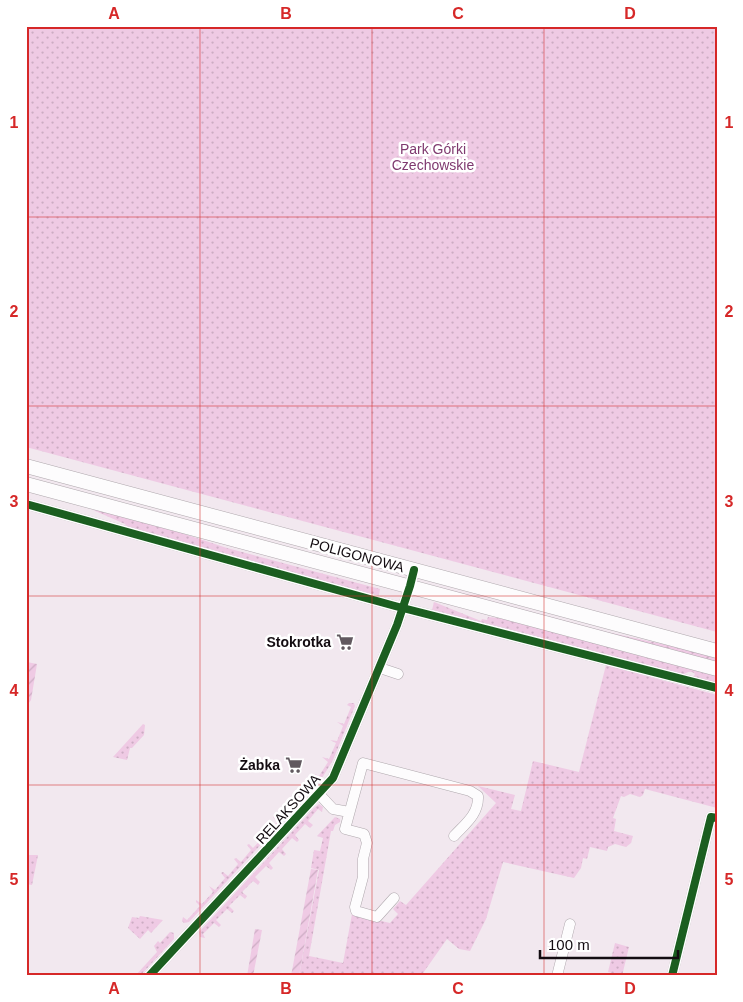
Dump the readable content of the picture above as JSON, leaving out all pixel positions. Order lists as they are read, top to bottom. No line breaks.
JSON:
{"streets":{"main road":["POLIGONOWA"],"street":["RELAKSOWA"]},"crossings":[["POLIGONOWA","RELAKSOWA"]],"parks":["Park Górki Czechowskie"],"places":{"supermarket":["Stokrotka","Żabka"]},"scale_bar":"100 m","grid":{"columns":["A","B","C","D"],"rows":["1","2","3","4","5"]}}
